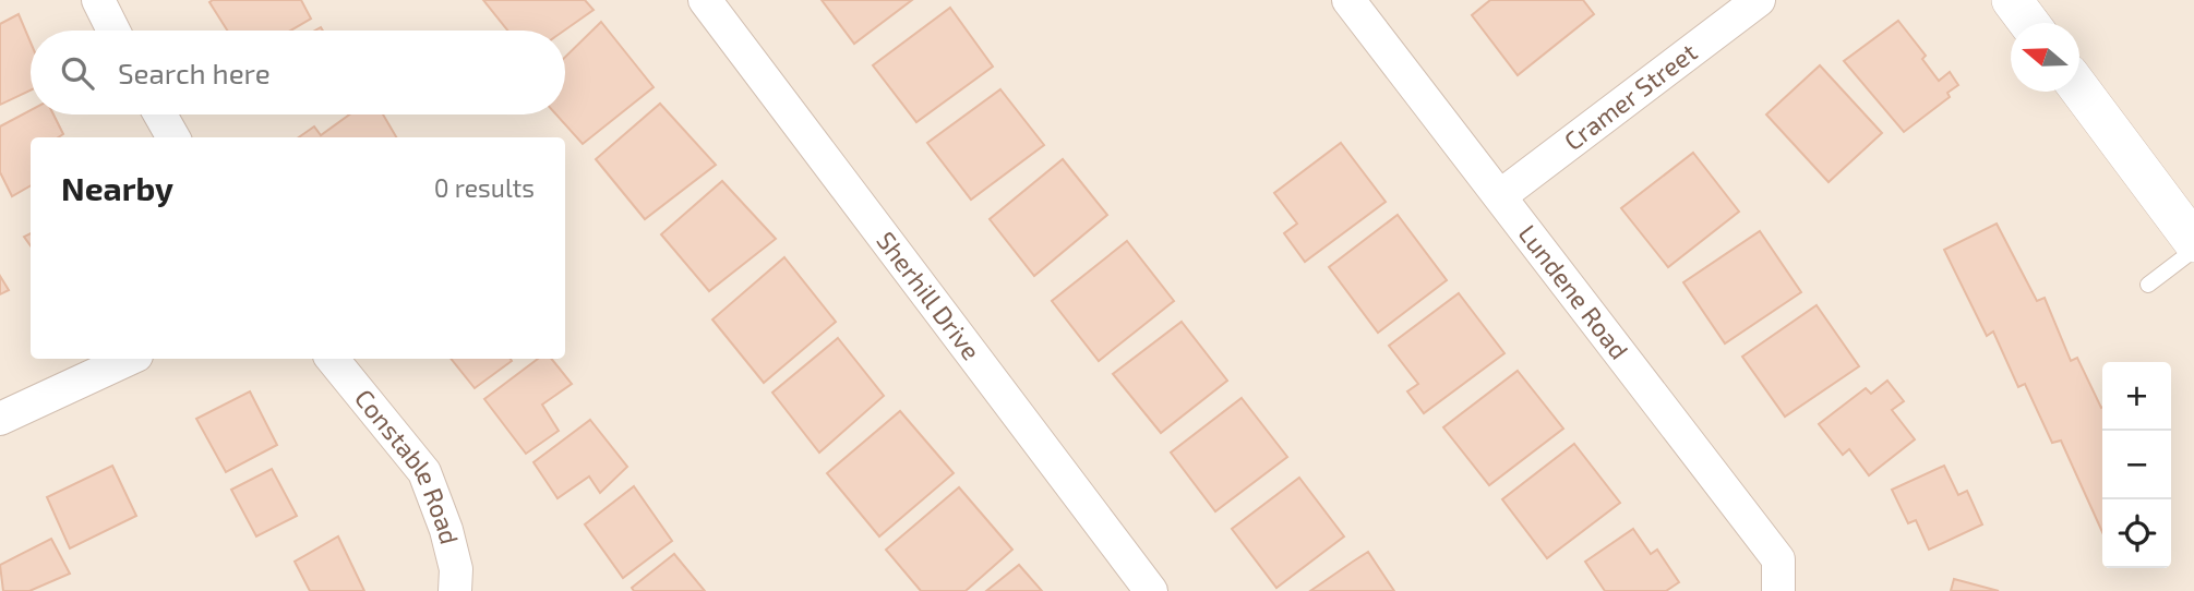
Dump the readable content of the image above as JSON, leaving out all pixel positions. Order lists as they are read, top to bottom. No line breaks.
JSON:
{"streets":{"street":["Cramer Street","Lundene Road","Sherhill Drive","Constable Road"]},"crossings":[["Cramer Street","Lundene Road"]],"north":"left","page":{"search":"Search here","heading":["Nearby","0 results"],"map_buttons":["+","−"]}}
